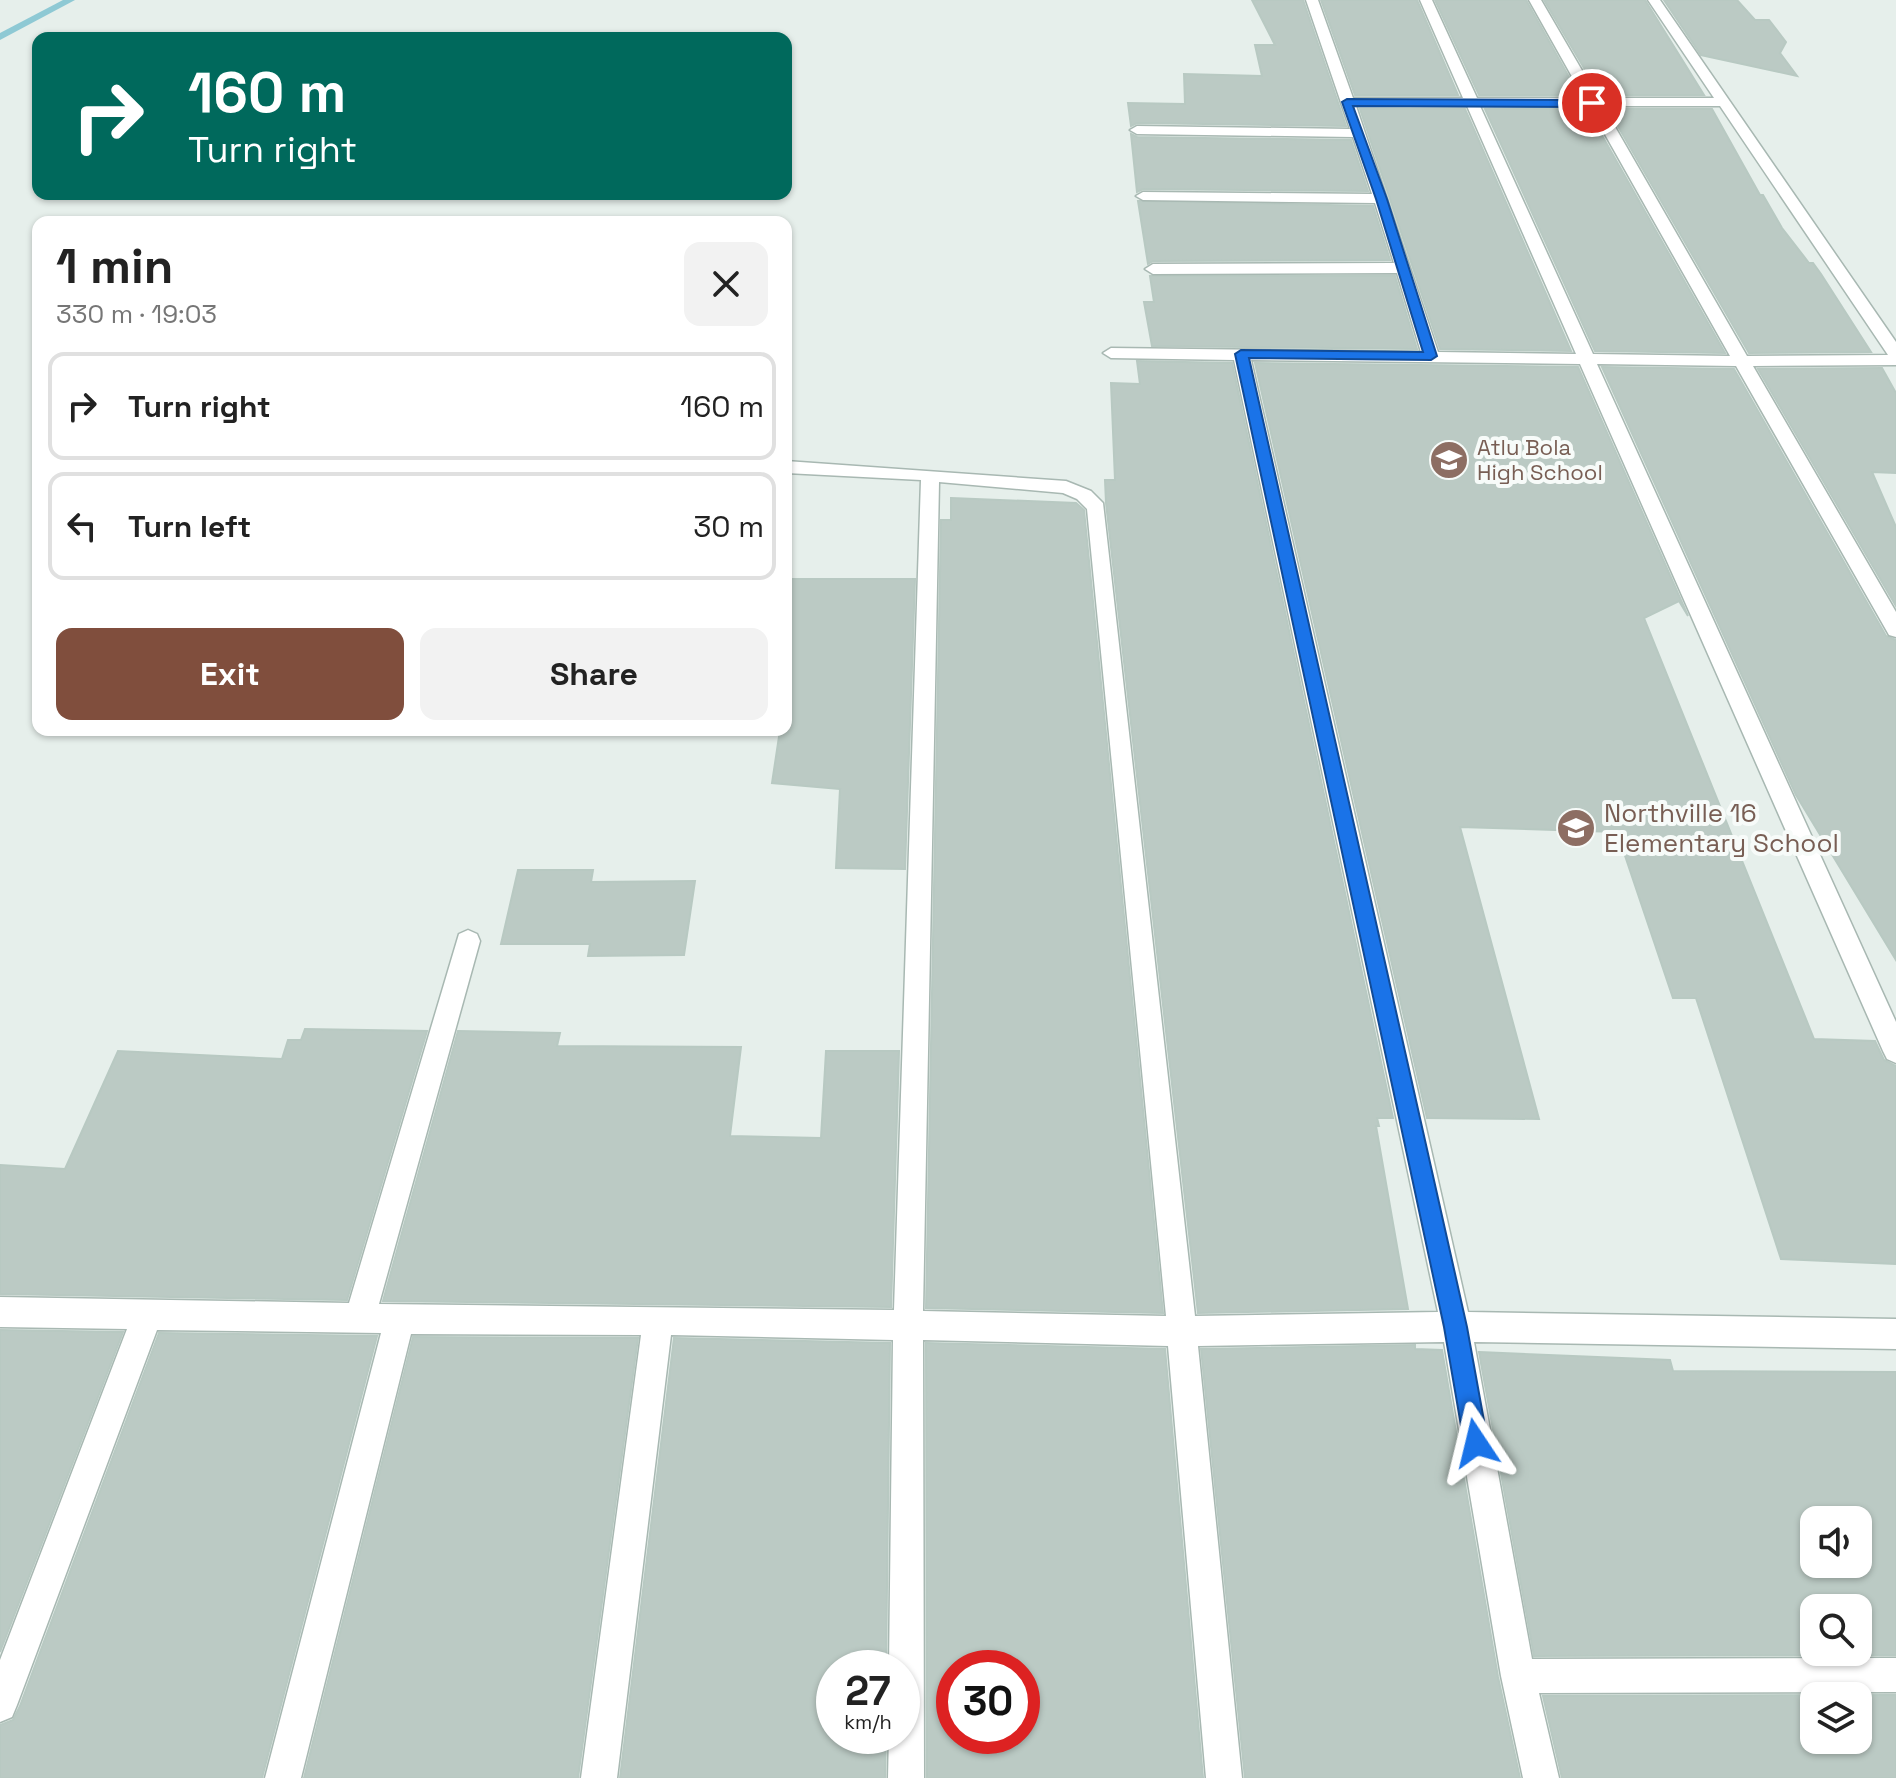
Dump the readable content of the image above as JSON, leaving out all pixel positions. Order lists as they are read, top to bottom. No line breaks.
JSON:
{"places":{"school or university":["Atlu Bola High School","Northville 16 Elementary School"]},"page":{"turn":["160 m","Turn right"],"heading":["1 min","330 m · 19:03"],"list":[{"name":"Turn right","value":"160 m"},{"name":"Turn left","value":"30 m"}],"buttons":["Exit","Share"],"speed":"27 km/h","limit":"30"}}
